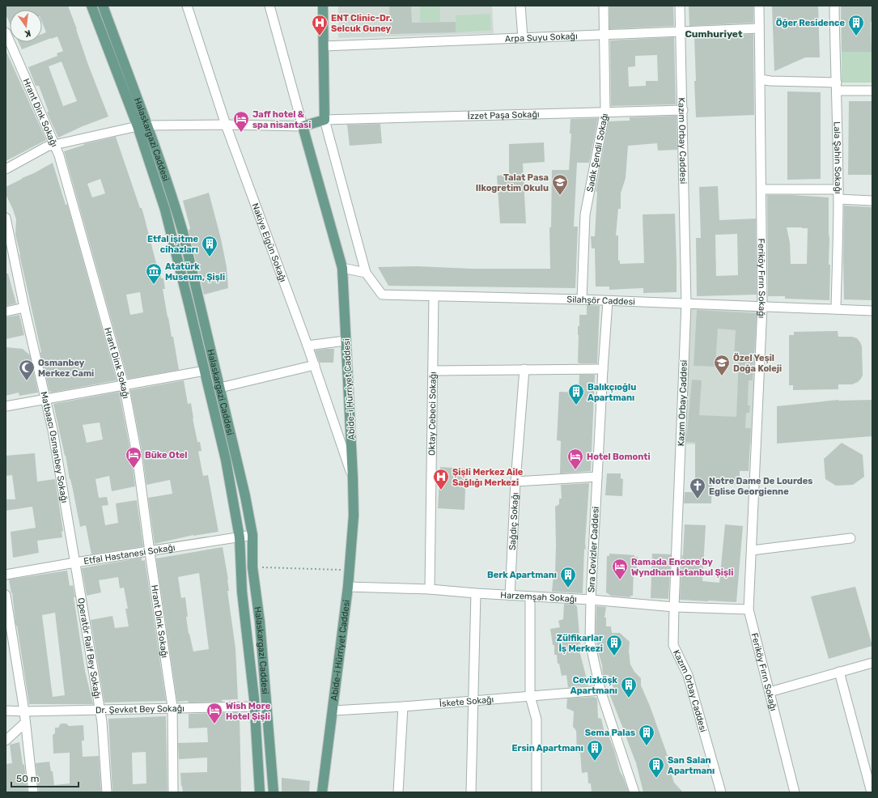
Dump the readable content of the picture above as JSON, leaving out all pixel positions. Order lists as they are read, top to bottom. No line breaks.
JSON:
{"streets":{"main road":["Halaskargazi Caddesi","Abide-i Hürriyet Caddesi"],"street":["Arpa Suyu Sokağı","Hrant Dink Sokağı","İzzet Paşa Sokağı","Kazım Orbay Caddesi","Sadık Şendil Sokağı","Lala Şahin Sokağı","Nakiye Elgün Sokağı","Feriköy Fırın Sokağı","Silahşör Caddesi","Oktay Cebeci Sokağı","Matbaacı Osmanbey Sokağı","Sağdıç Sokağı","Sıra Cevizler Caddesi","Etfal Hastanesi Sokağı","Harzemşah Sokağı","Operatör Raif Bey Sokağı","İskete Sokağı","Dr. Şevket Bey Sokağı"]},"crossings":[["Arpa Suyu Sokağı","Kazım Orbay Caddesi"],["Arpa Suyu Sokağı","Sadık Şendil Sokağı"],["Arpa Suyu Sokağı","Feriköy Fırın Sokağı"],["Hrant Dink Sokağı","Etfal Hastanesi Sokağı"],["Hrant Dink Sokağı","Dr. Şevket Bey Sokağı"],["İzzet Paşa Sokağı","Kazım Orbay Caddesi"],["İzzet Paşa Sokağı","Sadık Şendil Sokağı"],["Halaskargazi Caddesi","Etfal Hastanesi Sokağı"],["Halaskargazi Caddesi","Dr. Şevket Bey Sokağı"],["Kazım Orbay Caddesi","Silahşör Caddesi"],["Kazım Orbay Caddesi","Harzemşah Sokağı"],["Sadık Şendil Sokağı","Silahşör Caddesi"],["Lala Şahin Sokağı","Silahşör Caddesi"],["Nakiye Elgün Sokağı","Abide-i Hürriyet Caddesi"],["Feriköy Fırın Sokağı","Silahşör Caddesi"],["Feriköy Fırın Sokağı","Harzemşah Sokağı"],["Silahşör Caddesi","Oktay Cebeci Sokağı"],["Silahşör Caddesi","Sıra Cevizler Caddesi"],["Abide-i Hürriyet Caddesi","Harzemşah Sokağı"],["Abide-i Hürriyet Caddesi","İskete Sokağı"],["Oktay Cebeci Sokağı","Harzemşah Sokağı"],["Matbaacı Osmanbey Sokağı","Etfal Hastanesi Sokağı"],["Matbaacı Osmanbey Sokağı","Operatör Raif Bey Sokağı"],["Sağdıç Sokağı","Harzemşah Sokağı"],["Sıra Cevizler Caddesi","Harzemşah Sokağı"],["Sıra Cevizler Caddesi","İskete Sokağı"],["Etfal Hastanesi Sokağı","Operatör Raif Bey Sokağı"],["Operatör Raif Bey Sokağı","Dr. Şevket Bey Sokağı"]],"districts":["Cumhuriyet"],"places":{"hospital":["ENT Clinic-Dr. Selcuk Guney","Şişli Merkez Aile Sağlığı Merkezi"],"building":["Öğer Residence","Etfal işitme cihazları","Balıkçıoğlu Apartmanı","Berk Apartmanı","Zülfikarlar İş Merkezi","Cevizköşk Apartmanı","Sema Palas","Ersin Apartmanı","San Salan Apartmanı"],"hotel":["Jaff hotel & spa nisantasi","Büke Otel","Hotel Bomonti","Ramada Encore by Wyndham İstanbul Şişli","Wish More Hotel Şişli"],"school or university":["Talat Pasa Ilkogretim Okulu","Özel Yeşil Doğa Koleji"],"museum":["Atatürk Museum, Şişli"],"mosque":["Osmanbey Merkez Cami"],"church":["Notre Dame De Lourdes Eglise Georgienne"]},"scale_bar":"50 m","north":"bottom"}
